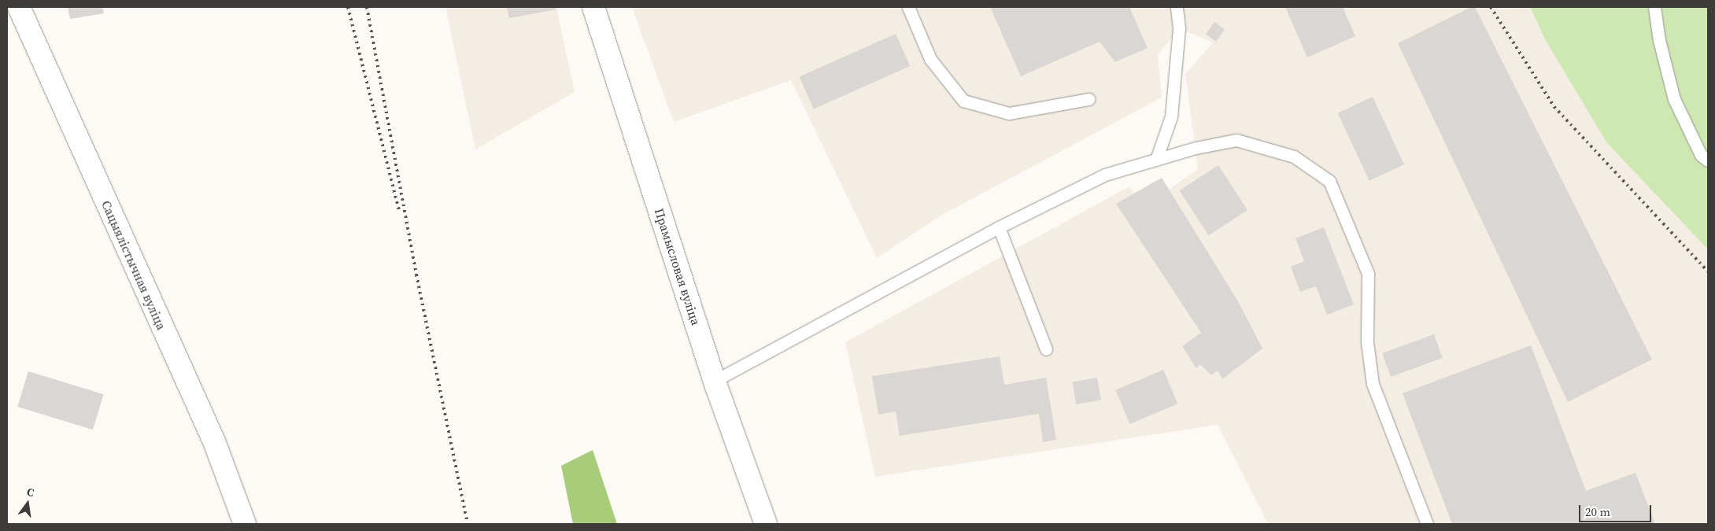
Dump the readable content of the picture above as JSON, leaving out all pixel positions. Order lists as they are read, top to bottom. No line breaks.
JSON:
{"streets":{"street":["Сацыялістычная вуліца","Прамысловая вуліца"]},"scale_bar":"20 m","north":"top"}
